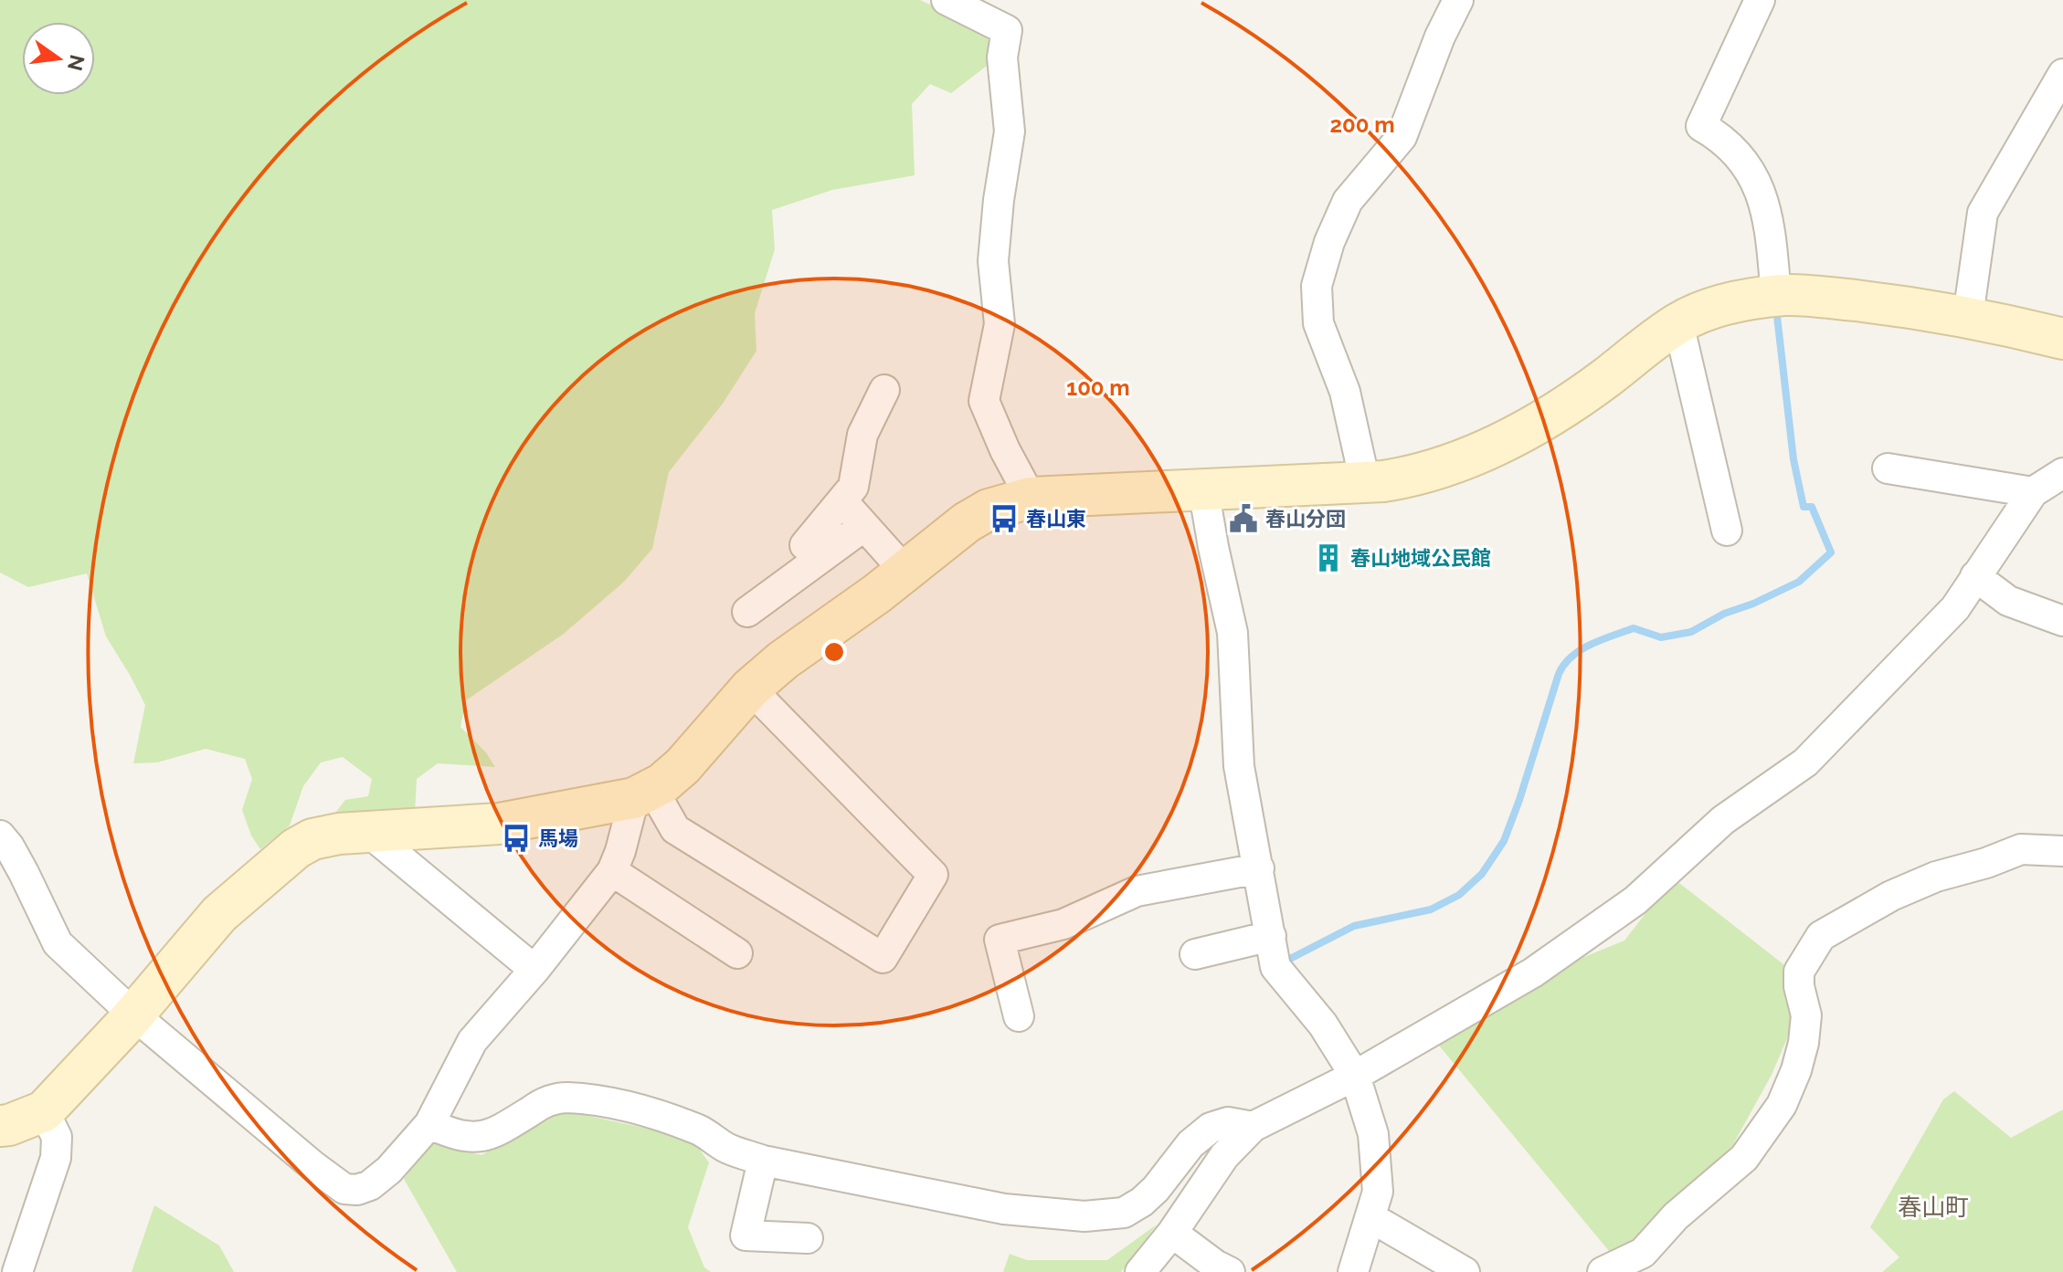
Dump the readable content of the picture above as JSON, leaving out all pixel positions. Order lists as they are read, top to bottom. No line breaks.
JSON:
{"districts":["春山町"],"places":{"bus stop":["春山東","馬場"],"public building":["春山分団"],"building":["春山地域公民館"]},"north":"right","rings":["200 m","100 m"]}
